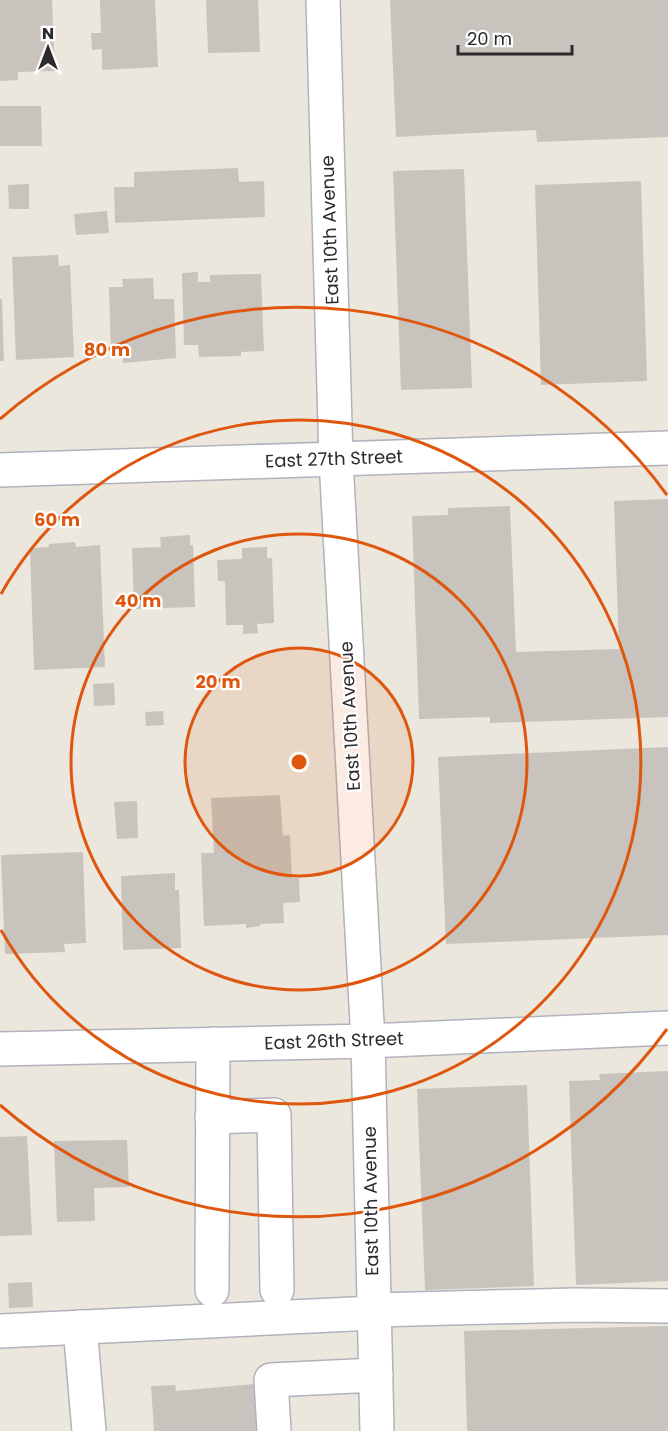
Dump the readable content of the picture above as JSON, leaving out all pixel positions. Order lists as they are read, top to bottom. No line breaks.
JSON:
{"streets":{"street":["East 10th Avenue","East 27th Street","East 26th Street"]},"crossings":[["East 10th Avenue","East 27th Street"],["East 10th Avenue","East 26th Street"]],"scale_bar":"20 m","north":"top","rings":["80 m","60 m","40 m","20 m"]}
